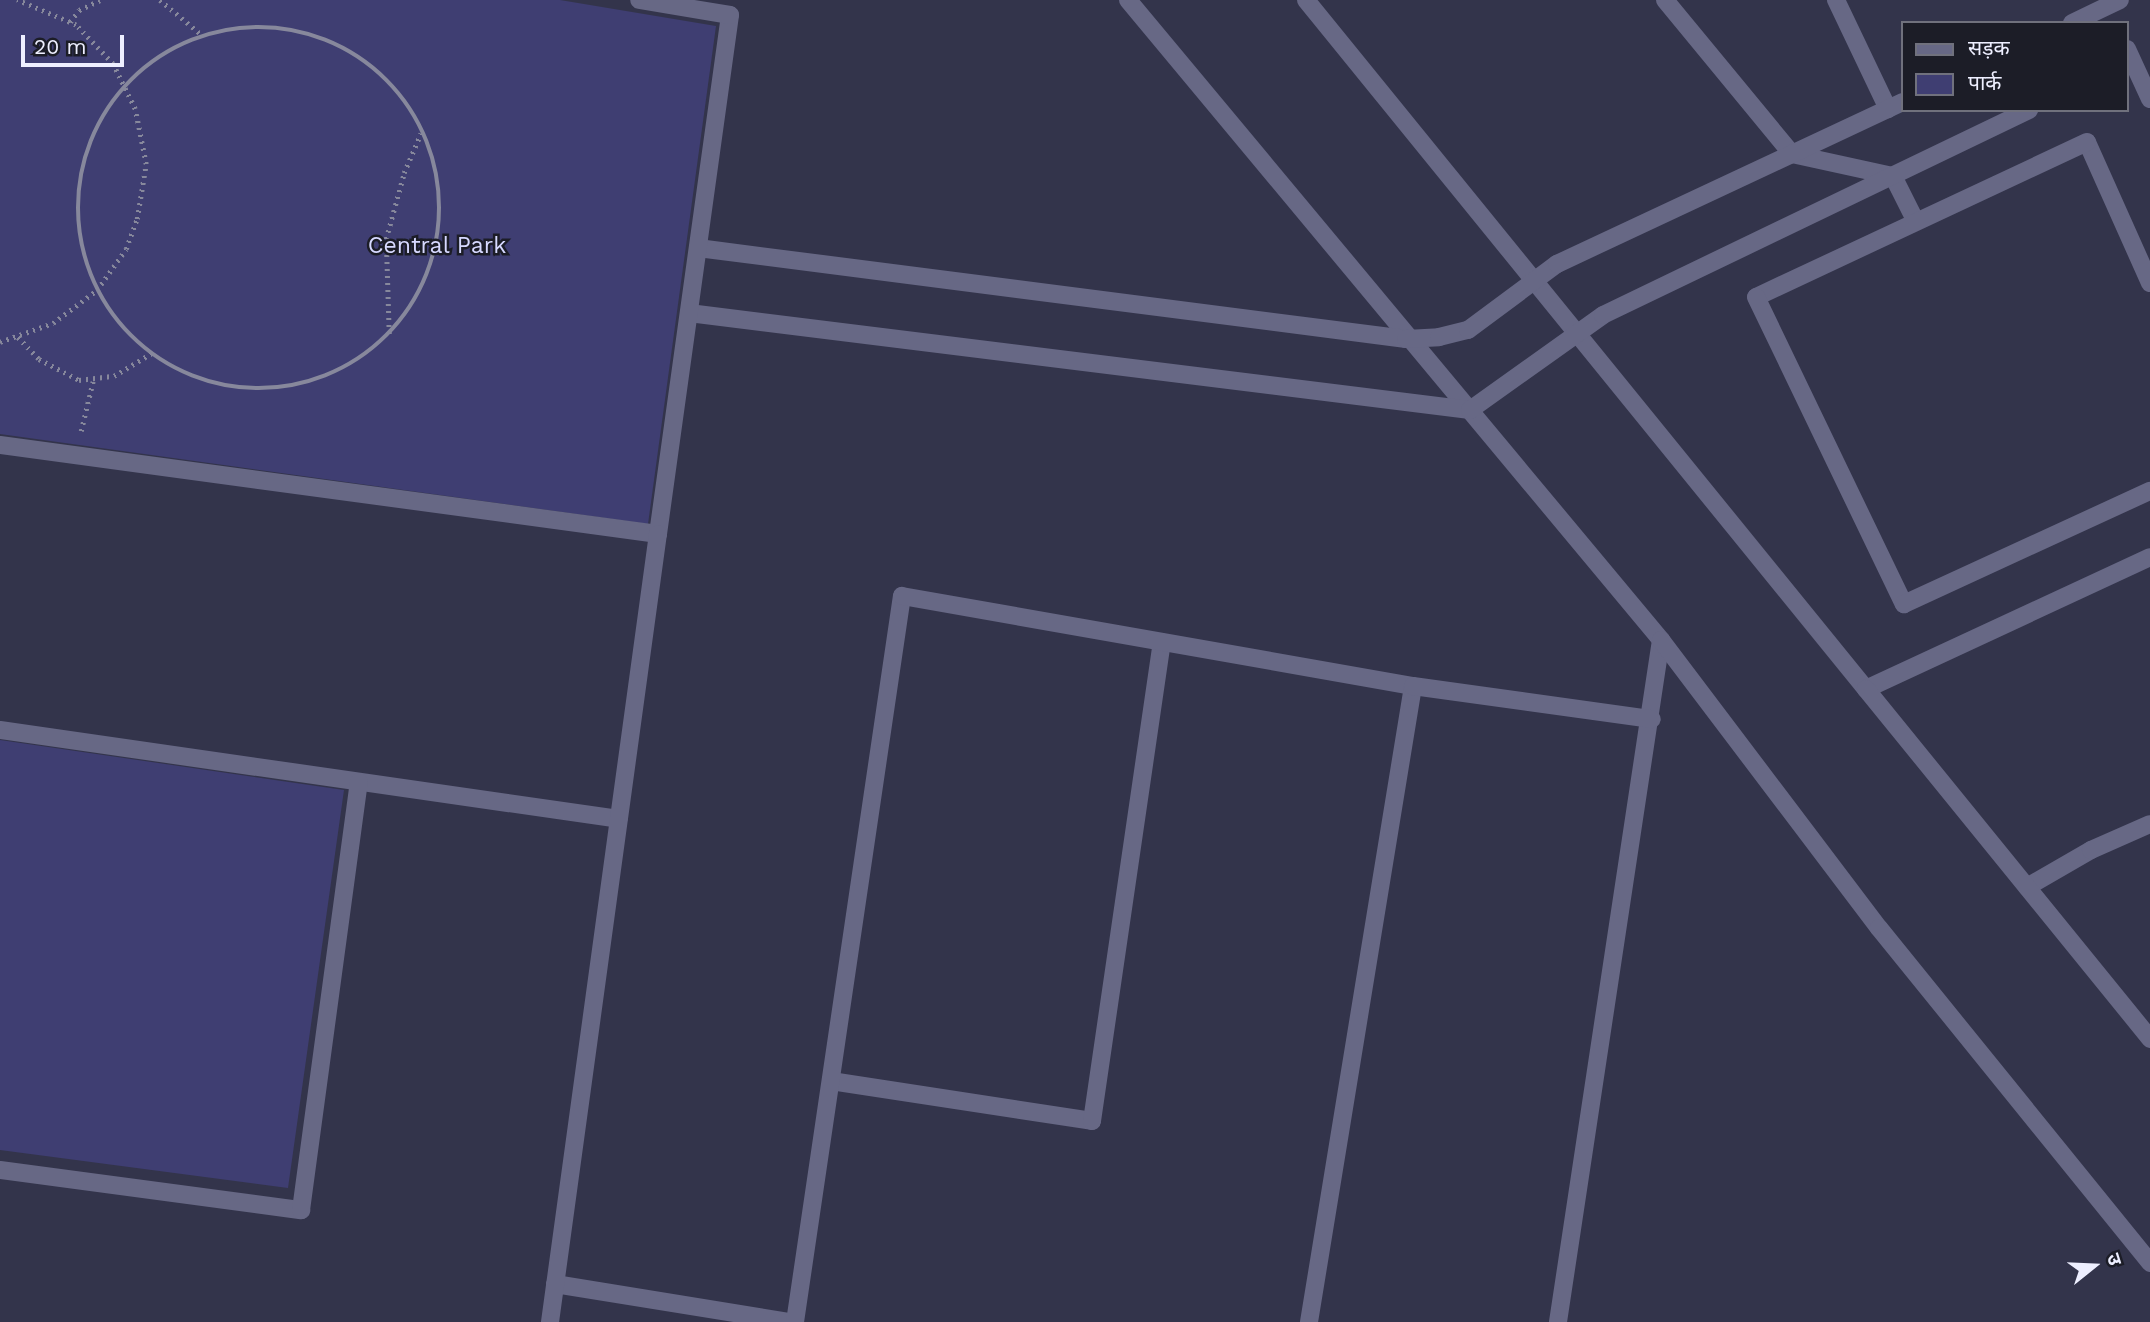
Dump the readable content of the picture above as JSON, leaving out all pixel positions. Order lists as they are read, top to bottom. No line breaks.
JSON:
{"parks":["Central Park"],"legend":["सड़क","पार्क"],"scale_bar":"20 m","north":"right"}
